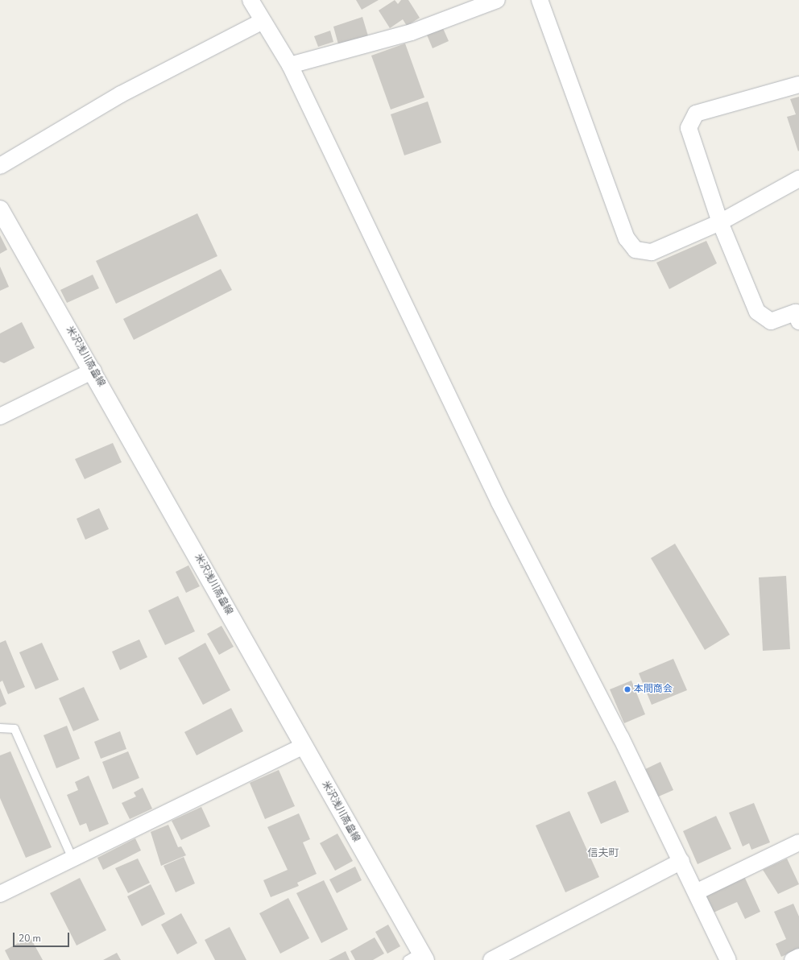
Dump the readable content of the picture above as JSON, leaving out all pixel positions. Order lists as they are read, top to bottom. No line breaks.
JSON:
{"streets":{"main road":["米沢浅川高畠線"]},"districts":["信夫町"],"places":["本間商会"],"scale_bar":"20 m"}
